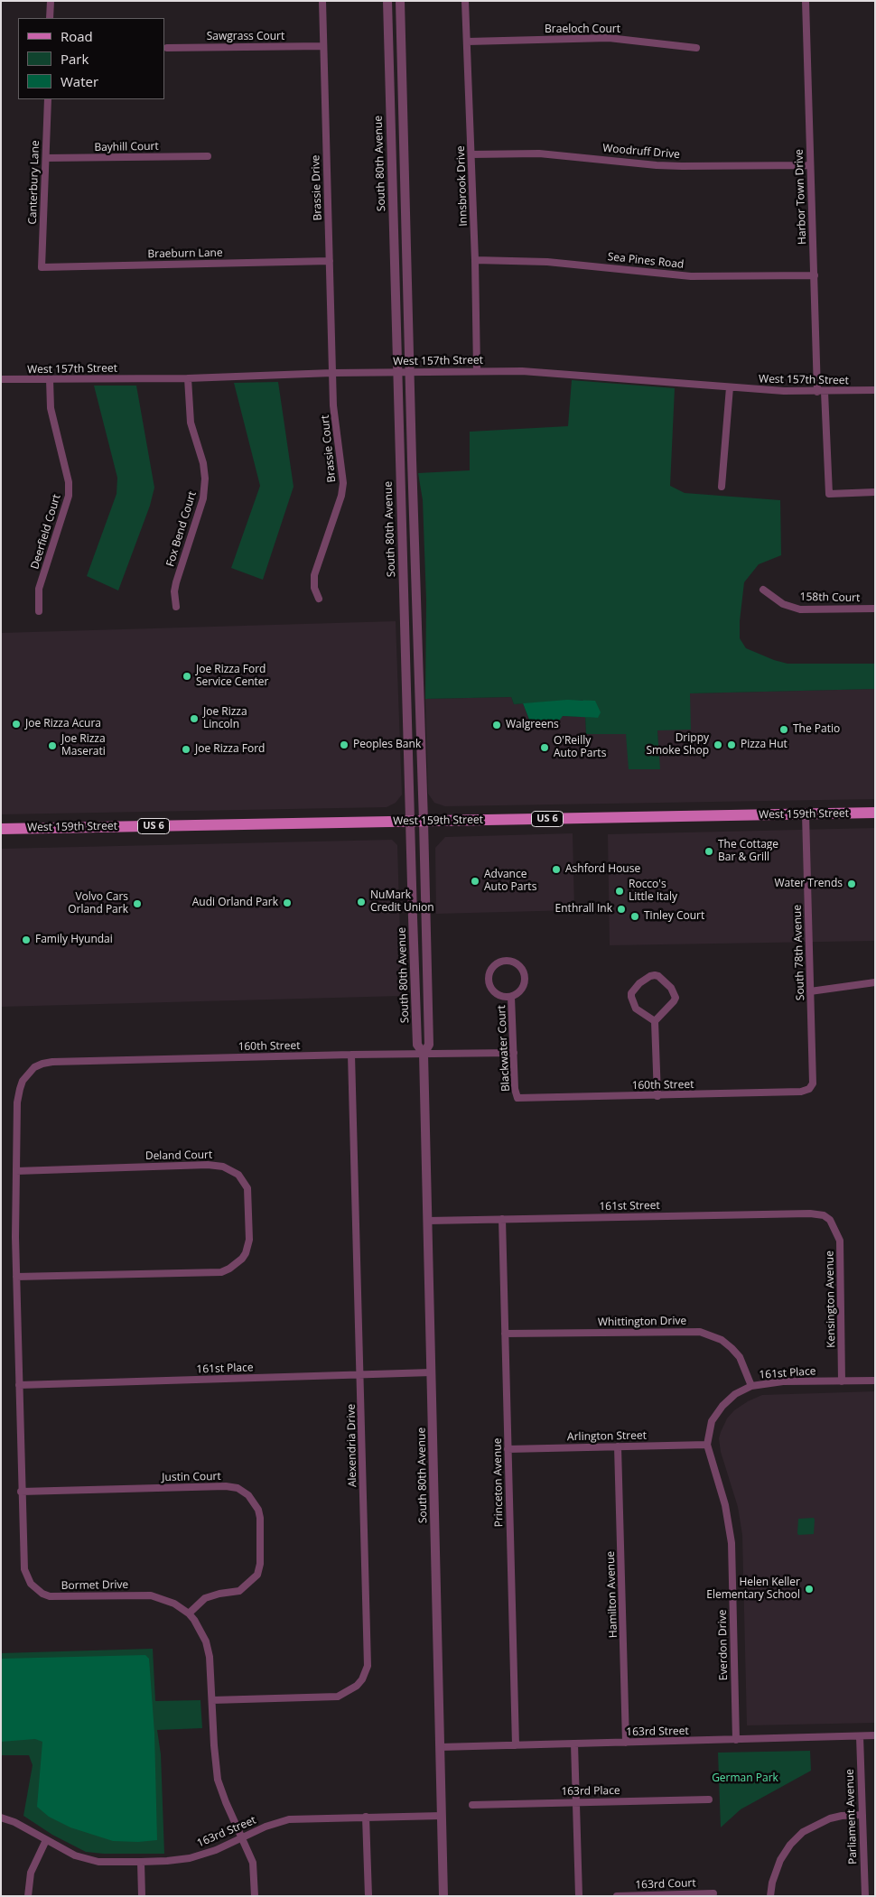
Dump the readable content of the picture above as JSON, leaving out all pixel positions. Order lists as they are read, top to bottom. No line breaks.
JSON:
{"streets":{"main road":["West 159th Street","US 6"],"street":["Braeloch Court","Sawgrass Court","Bayhill Court","Woodruff Drive","South 80th Avenue","Canterbury Lane","Innsbrook Drive","Brassie Drive","Harbor Town Drive","Braeburn Lane","Sea Pines Road","West 157th Street","Brassie Court","Fox Bend Court","Deerfield Court","158th Court","South 78th Avenue","160th Street","Blackwater Court","Deland Court","161st Street","Kensington Avenue","Whittington Drive","161st Place","Arlington Street","Alexendria Drive","Justin Court","Princeton Avenue","Bormet Drive","Hamilton Avenue","Everdon Drive","163rd Street","163rd Place","Parliament Avenue","163rd Court"]},"crossings":[["Braeloch Court","Innsbrook Drive"],["Sawgrass Court","Brassie Drive"],["Bayhill Court","Canterbury Lane"],["Woodruff Drive","Innsbrook Drive"],["Woodruff Drive","Harbor Town Drive"],["South 80th Avenue","West 157th Street"],["South 80th Avenue","West 159th Street"],["South 80th Avenue","160th Street"],["South 80th Avenue","161st Street"],["South 80th Avenue","161st Place"],["South 80th Avenue","163rd Street"],["Canterbury Lane","Braeburn Lane"],["Innsbrook Drive","Sea Pines Road"],["Innsbrook Drive","West 157th Street"],["Brassie Drive","Braeburn Lane"],["Brassie Drive","West 157th Street"],["Brassie Drive","Brassie Court"],["Harbor Town Drive","Sea Pines Road"],["Harbor Town Drive","West 157th Street"],["West 157th Street","Brassie Court"],["West 157th Street","Fox Bend Court"],["West 157th Street","Deerfield Court"],["West 159th Street","South 78th Avenue"],["South 78th Avenue","160th Street"],["160th Street","Blackwater Court"],["160th Street","Alexendria Drive"],["160th Street","Bormet Drive"],["Deland Court","Bormet Drive"],["161st Street","Kensington Avenue"],["161st Street","Princeton Avenue"],["Kensington Avenue","161st Place"],["Whittington Drive","161st Place"],["Whittington Drive","Princeton Avenue"],["161st Place","Arlington Street"],["161st Place","Alexendria Drive"],["161st Place","Bormet Drive"],["161st Place","Everdon Drive"],["Arlington Street","Princeton Avenue"],["Arlington Street","Hamilton Avenue"],["Arlington Street","Everdon Drive"],["Alexendria Drive","Bormet Drive"],["Justin Court","Bormet Drive"],["Princeton Avenue","163rd Street"],["Bormet Drive","163rd Street"],["Hamilton Avenue","163rd Street"],["Everdon Drive","163rd Street"],["163rd Street","Parliament Avenue"]],"parks":["German Park"],"places":["Joe Rizza Ford Service Center","Joe Rizza Lincoln","Joe Rizza Acura","Walgreens","The Patio","Peoples Bank","Drippy Smoke Shop","Pizza Hut","Joe Rizza Maserati","O'Reilly Auto Parts","Joe Rizza Ford","The Cottage Bar & Grill","Ashford House","Advance Auto Parts","Water Trends","Rocco's Little Italy","NuMark Credit Union","Audi Orland Park","Volvo Cars Orland Park","Enthrall Ink","Tinley Court","Family Hyundai","Helen Keller Elementary School"],"legend":["Road","Park","Water"]}
